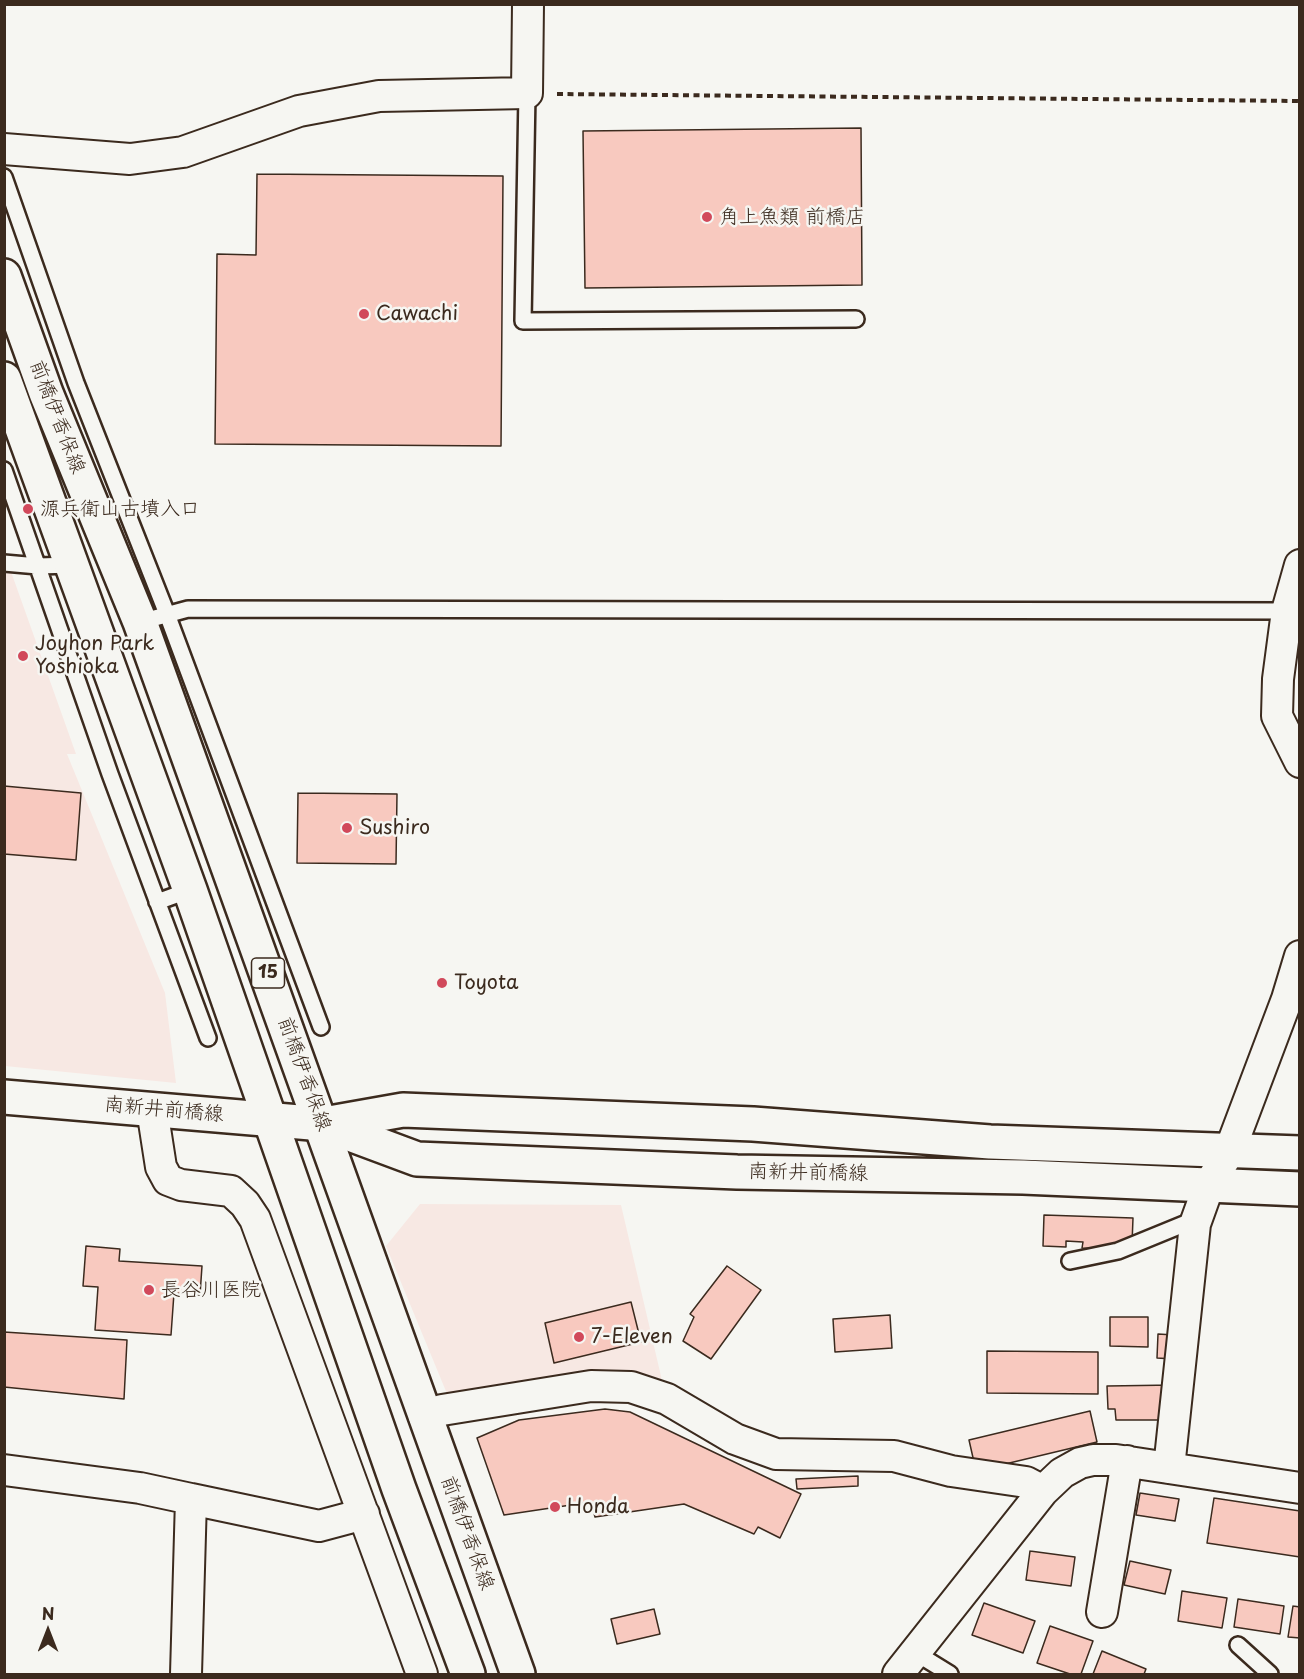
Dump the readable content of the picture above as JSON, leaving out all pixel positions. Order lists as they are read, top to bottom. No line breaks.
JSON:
{"streets":{"main road":["前橋伊香保線","15","南新井前橋線"]},"crossings":[["前橋伊香保線","南新井前橋線"]],"places":["角上魚類 前橋店","Cawachi","源兵衛山古墳入口","Joyhon Park Yoshioka","Sushiro","Toyota","長谷川医院","7-Eleven","Honda"],"north":"top"}
